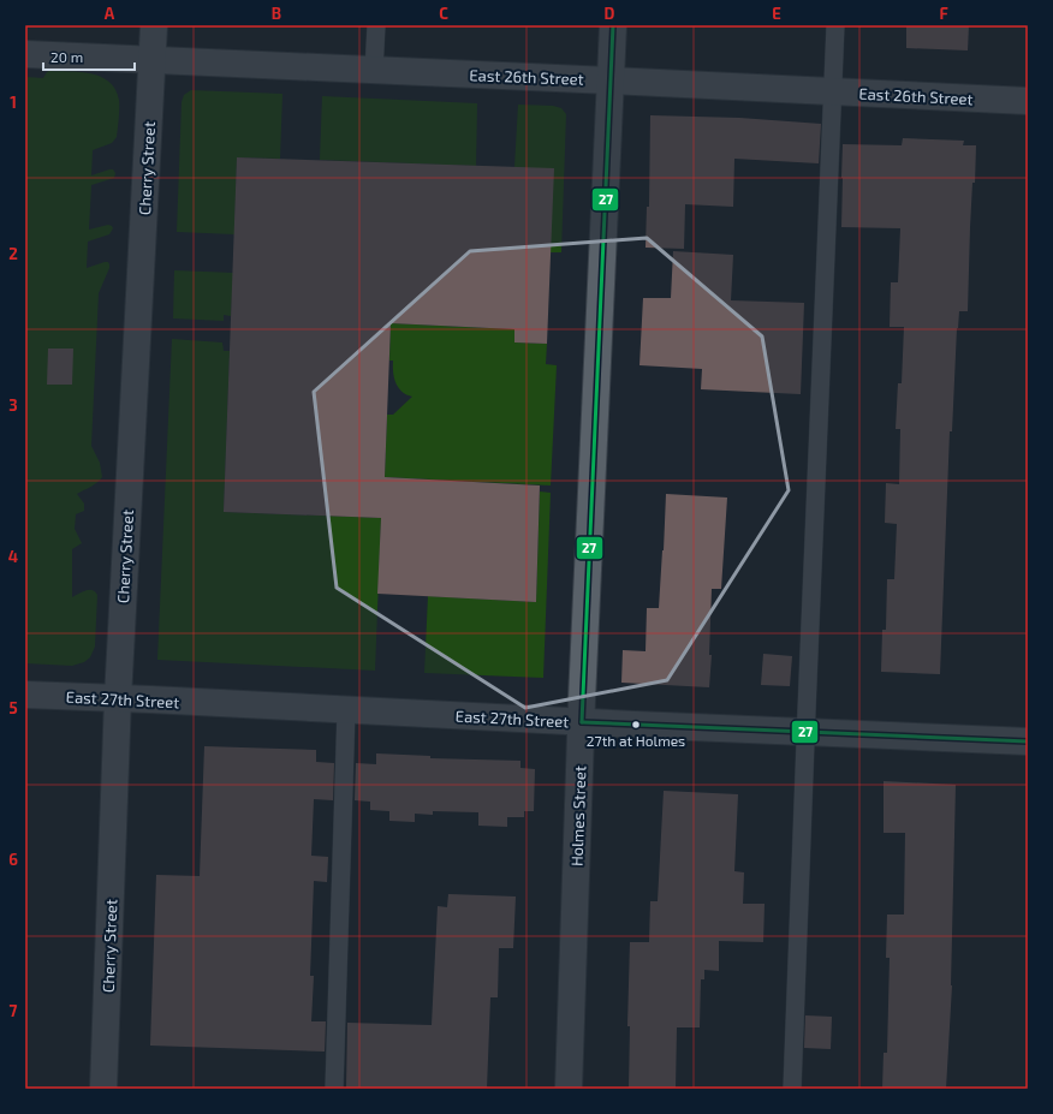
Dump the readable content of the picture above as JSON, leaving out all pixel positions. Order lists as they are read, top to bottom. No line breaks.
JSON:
{"streets":{"street":["East 26th Street","Cherry Street","East 27th Street","Holmes Street"]},"crossings":[["East 26th Street","Cherry Street"],["East 26th Street","Holmes Street"],["Cherry Street","East 27th Street"],["East 27th Street","Holmes Street"]],"places":["27th at Holmes"],"lines":["transit line 27"],"scale_bar":"20 m","grid":{"columns":["A","B","C","D","E","F"],"rows":["1","2","3","4","5","6","7"]}}
